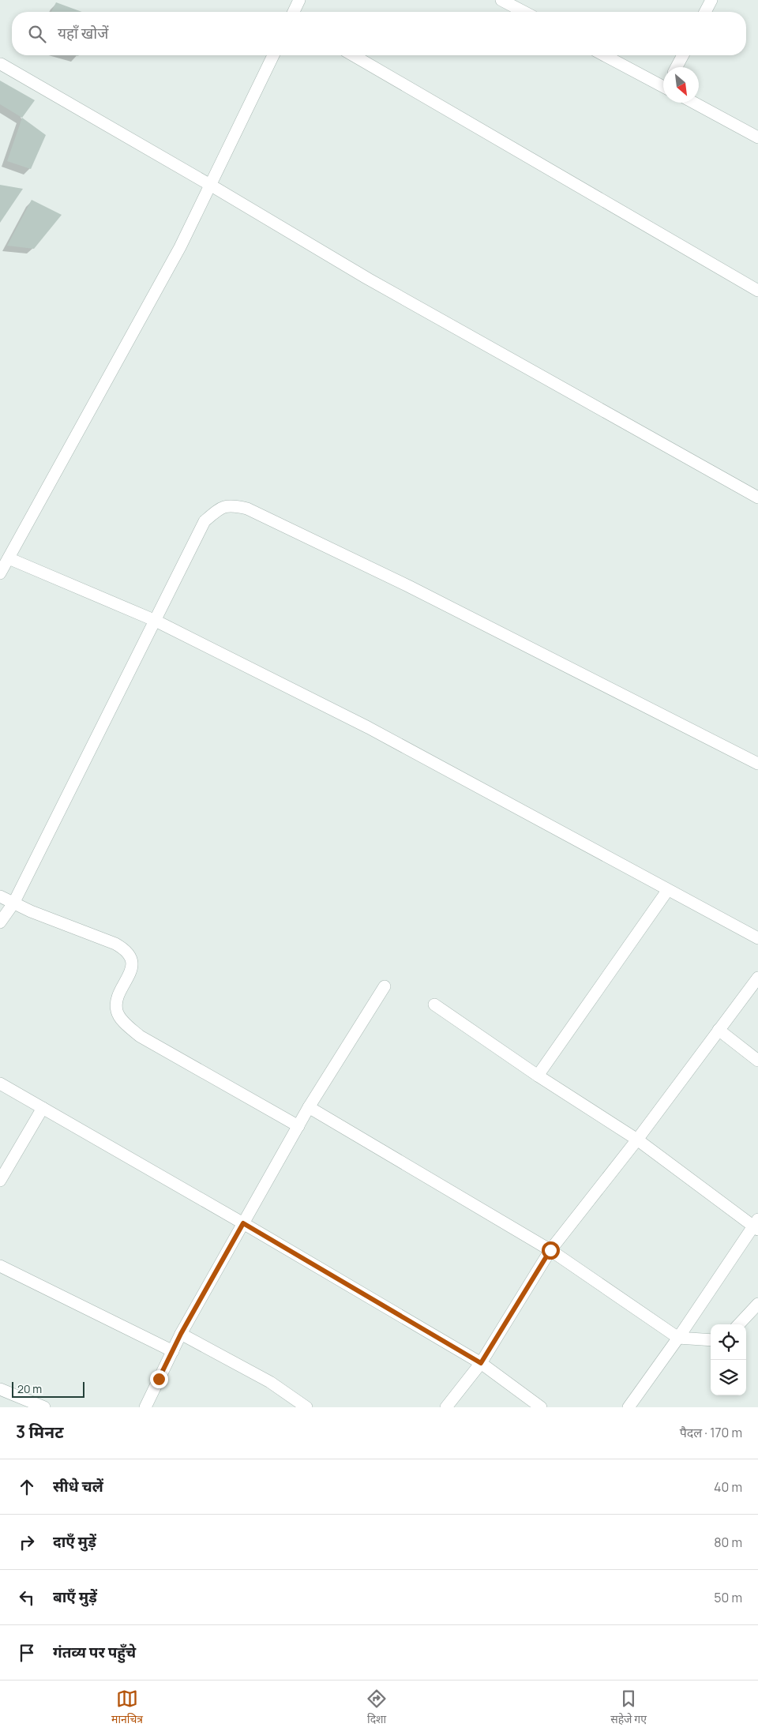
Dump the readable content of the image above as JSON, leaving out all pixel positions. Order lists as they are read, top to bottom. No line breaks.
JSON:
{"scale_bar":"20 m","north":"bottom right","page":{"search":"यहाँ खोजें","scale":"20 m","heading":["3 मिनट","पैदल · 170 m"],"list":[["सीधे चलें","40 m"],["दाएँ मुड़ें","80 m"],["बाएँ मुड़ें","50 m"],"गंतव्य पर पहुँचे"],"nav":["मानचित्र","दिशा","सहेजे गए"]}}
